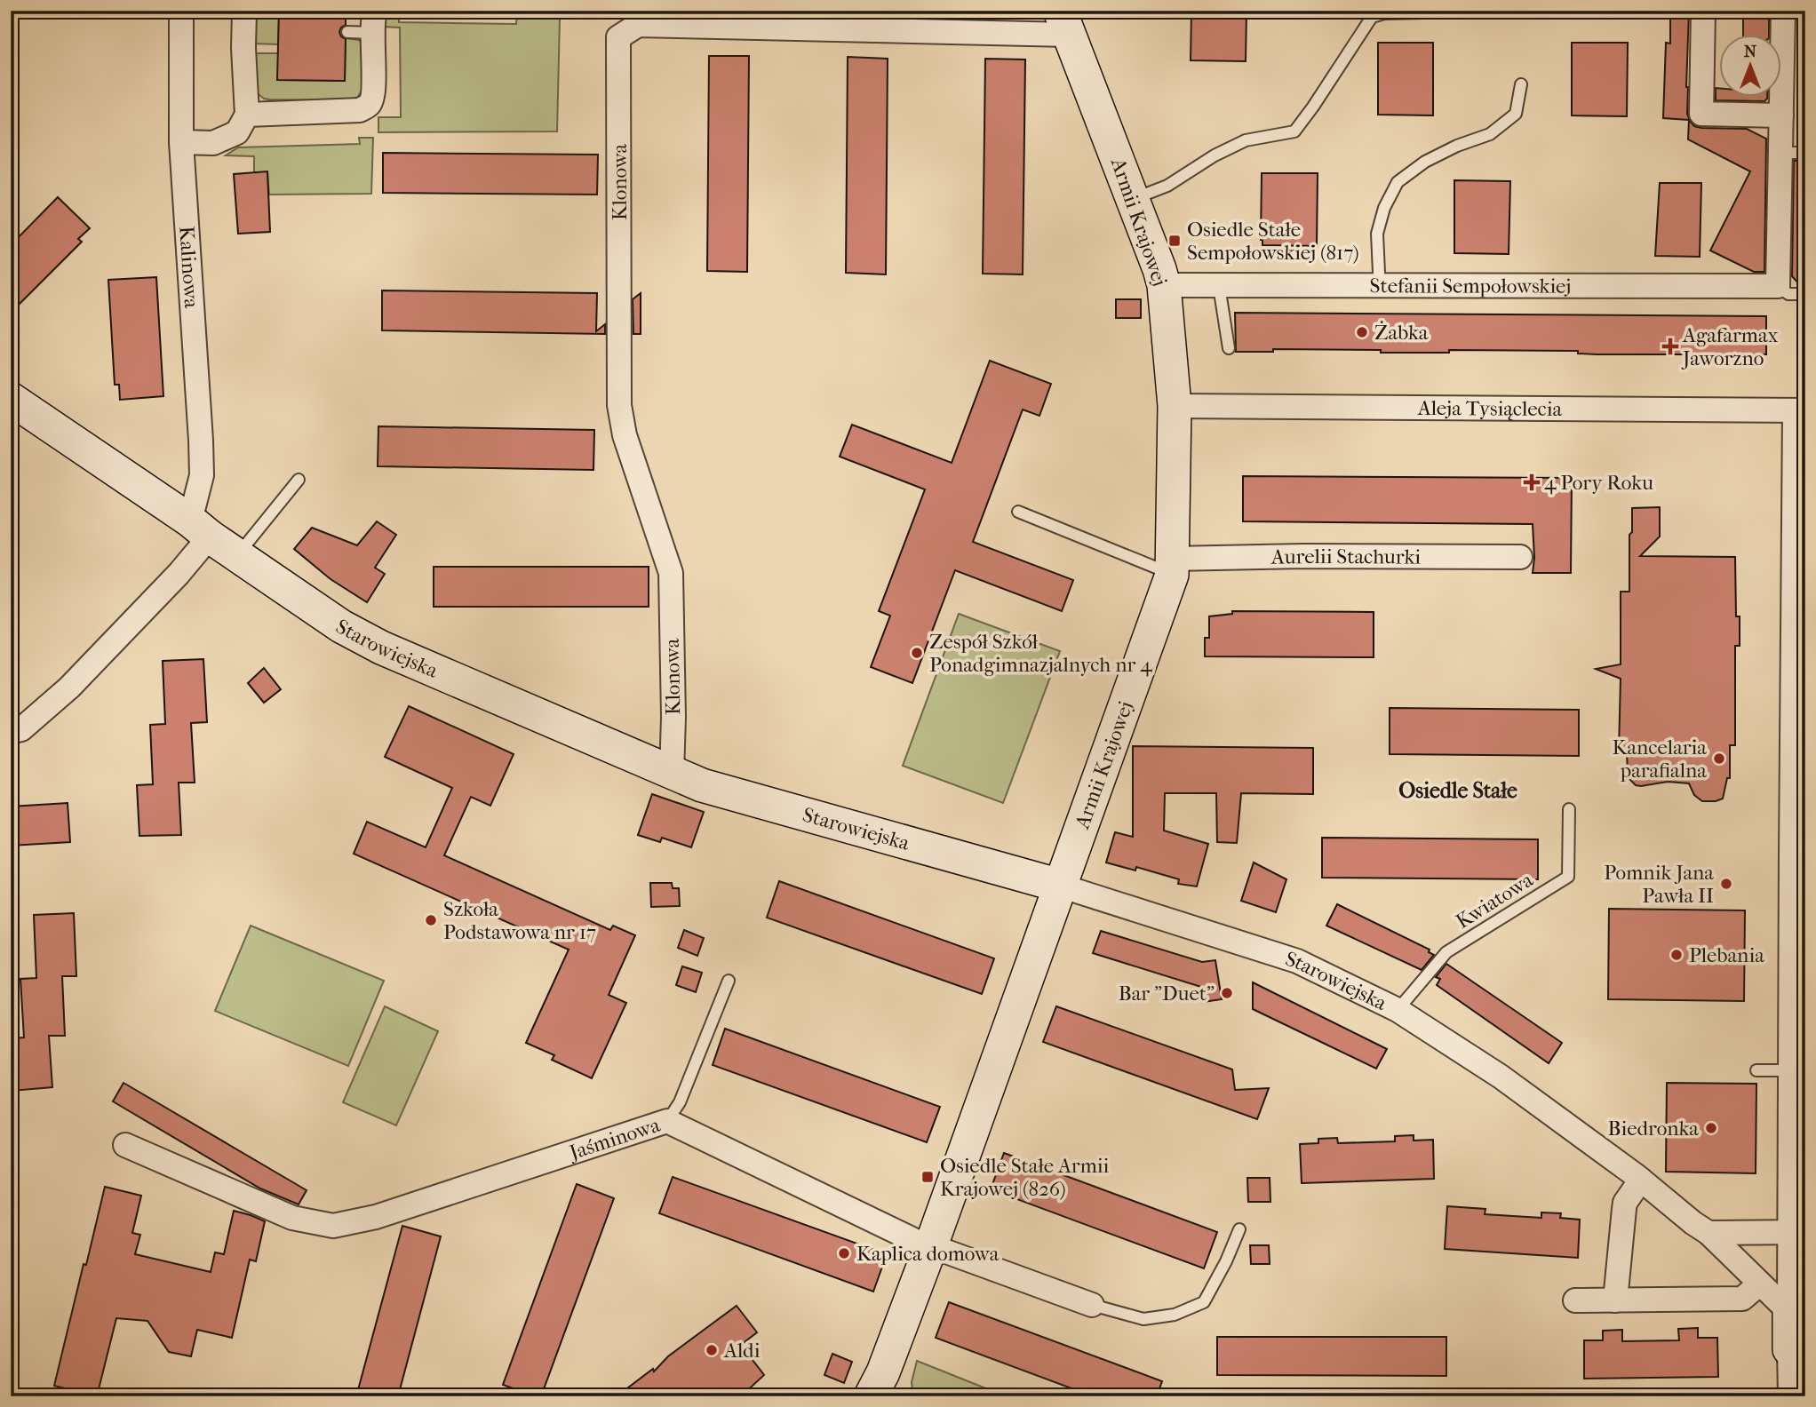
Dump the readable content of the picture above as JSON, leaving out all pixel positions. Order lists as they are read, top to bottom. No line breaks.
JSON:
{"streets":{"street":["Klonowa","Armii Krajowej","Kalinowa","Stefanii Sempołowskiej","Aleja Tysiąclecia","Aurelii Stachurki","Starowiejska","Jaśminowa"],"lane":["Kwiatowa"]},"crossings":[["Klonowa","Armii Krajowej"],["Klonowa","Starowiejska"],["Armii Krajowej","Stefanii Sempołowskiej"],["Armii Krajowej","Aleja Tysiąclecia"],["Armii Krajowej","Aurelii Stachurki"],["Armii Krajowej","Starowiejska"],["Armii Krajowej","Jaśminowa"],["Kalinowa","Starowiejska"],["Starowiejska","Kwiatowa"]],"districts":["Osiedle Stałe"],"places":{"transit":["Osiedle Stałe Sempołowskiej (817)","Osiedle Stałe Armii Krajowej (826)"],"other":["Żabka","Zespół Szkół Ponadgimnazjalnych nr 4","Kancelaria parafialna","Pomnik Jana Pawła II","Szkoła Podstawowa nr 17","Plebania","Bar \"Duet\"","Biedronka","Kaplica domowa","Aldi"],"health":["Agafarmax Jaworzno","4 Pory Roku"]},"north":"top"}
